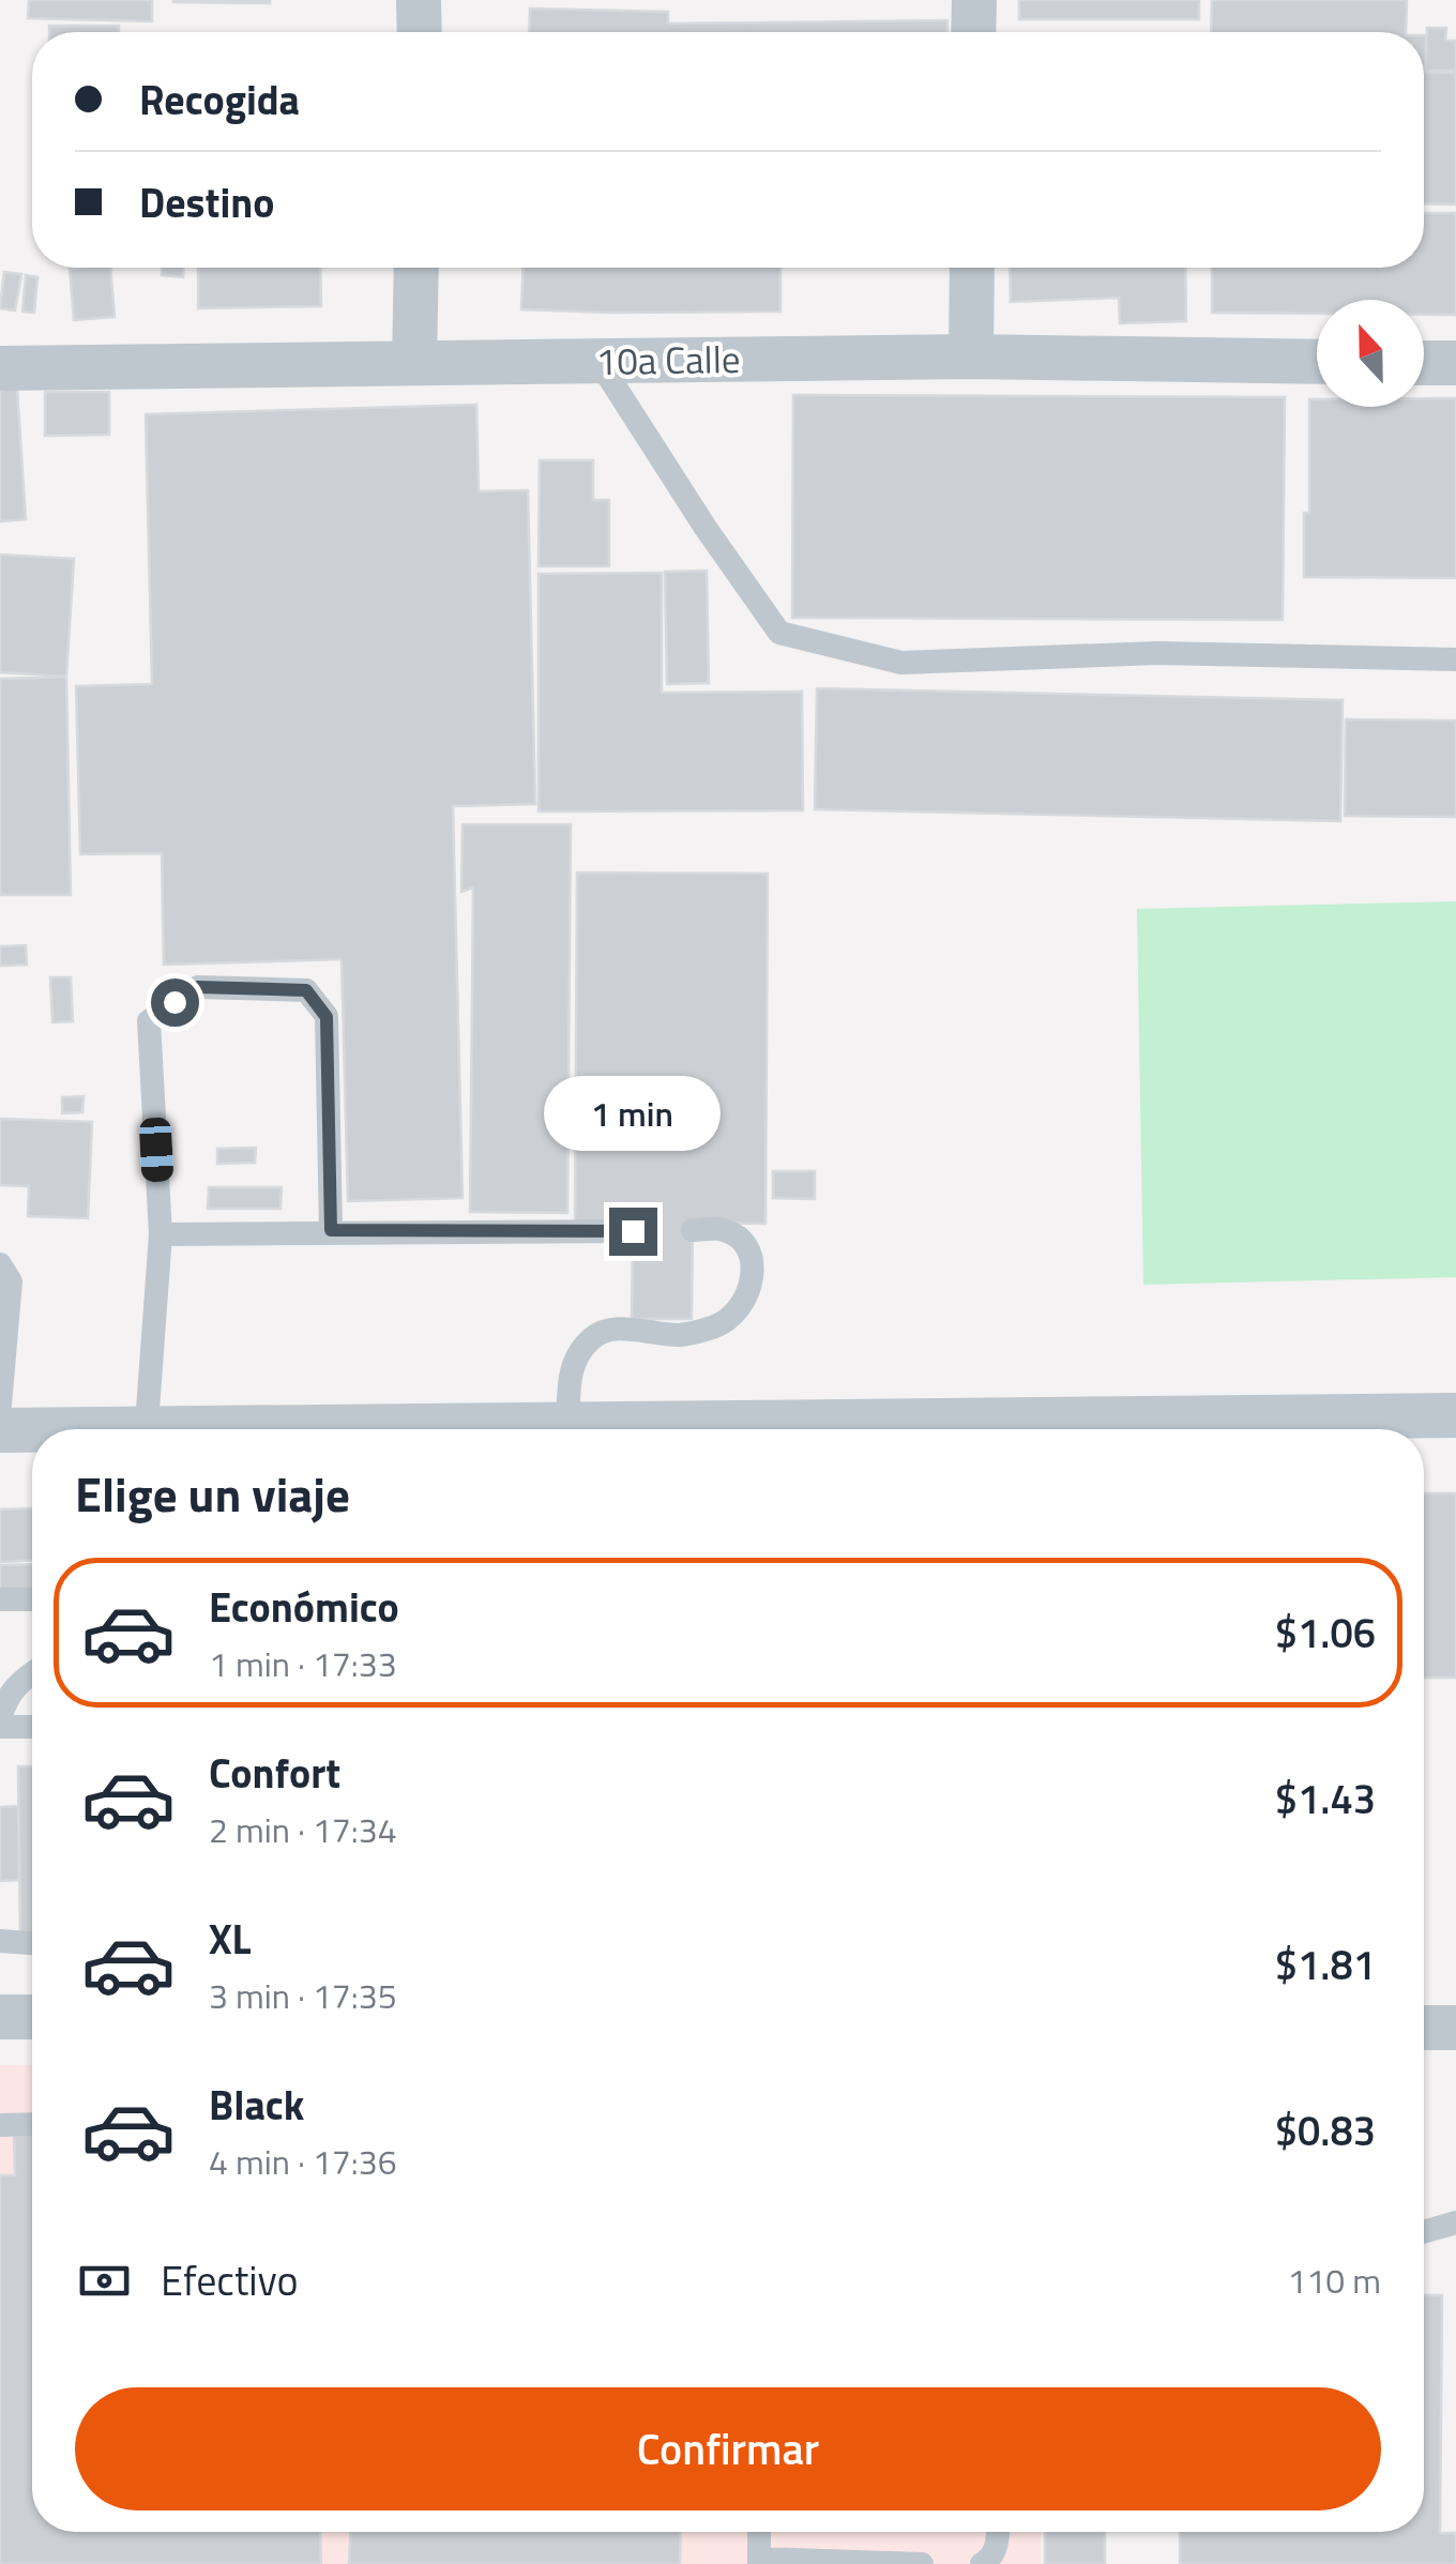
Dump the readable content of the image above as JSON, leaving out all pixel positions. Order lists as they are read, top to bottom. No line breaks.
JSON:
{"streets":{"street":["10a Calle"]},"north":"top","page":{"banner":["Recogida","Destino"],"bubble":"1 min","heading":"Elige un viaje","list":[{"name":"Económico","note":"1 min · 17:33","value":"$1.06"},{"name":"Confort","note":"2 min · 17:34","value":"$1.43"},{"name":"XL","note":"3 min · 17:35","value":"$1.81"},{"name":"Black","note":"4 min · 17:36","value":"$0.83"}],"pay":["Efectivo","110 m"],"buttons":"Confirmar"}}
